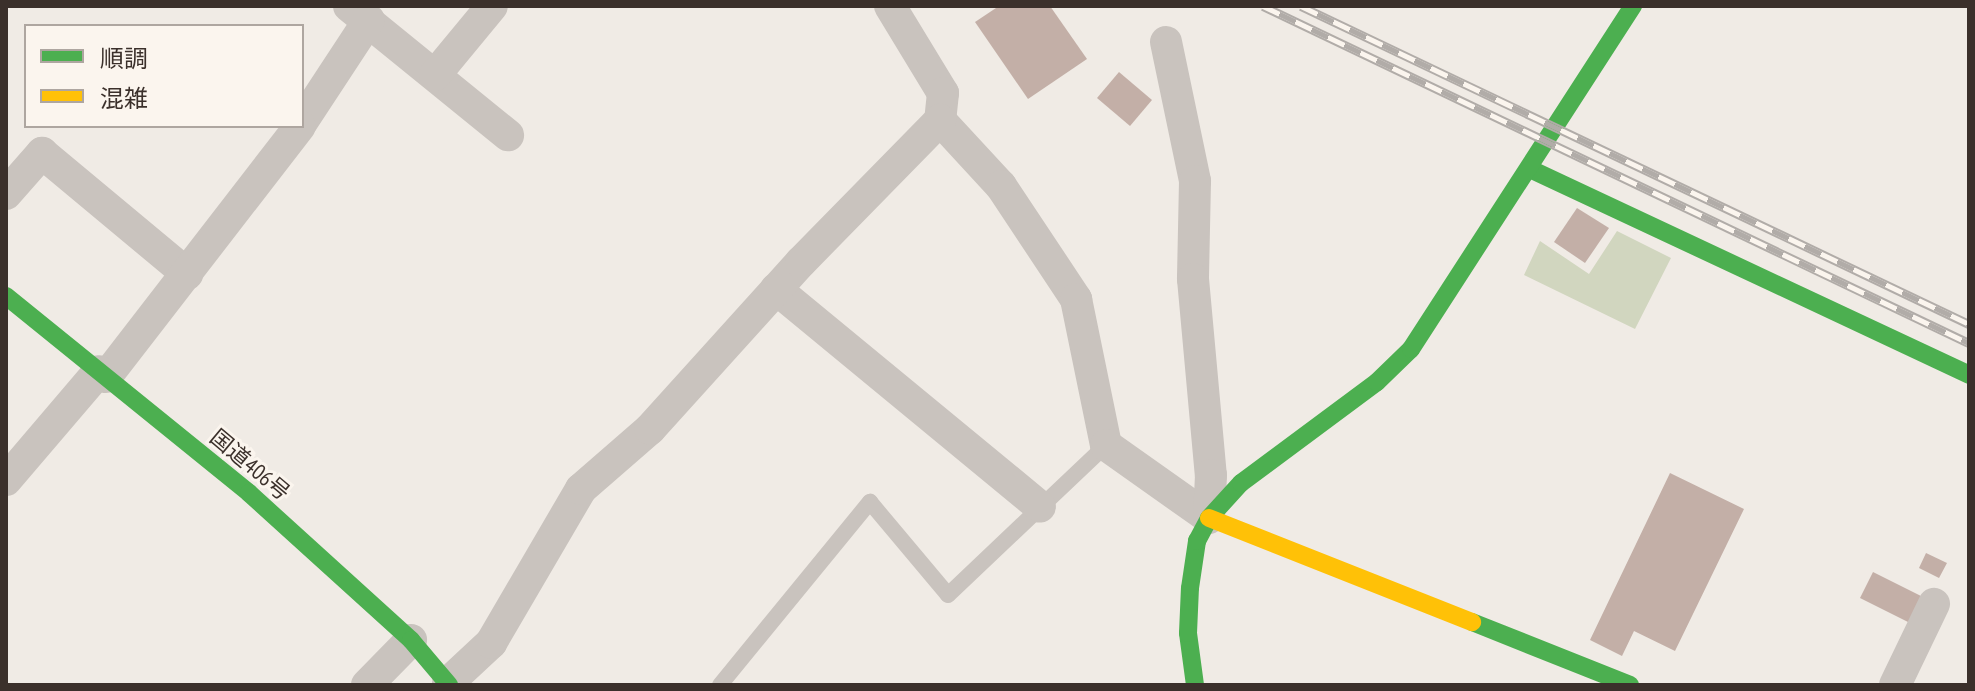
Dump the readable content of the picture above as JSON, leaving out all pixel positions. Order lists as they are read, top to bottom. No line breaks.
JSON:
{"streets":{"main road":["国道406号"]},"legend":["順調","混雑"]}
